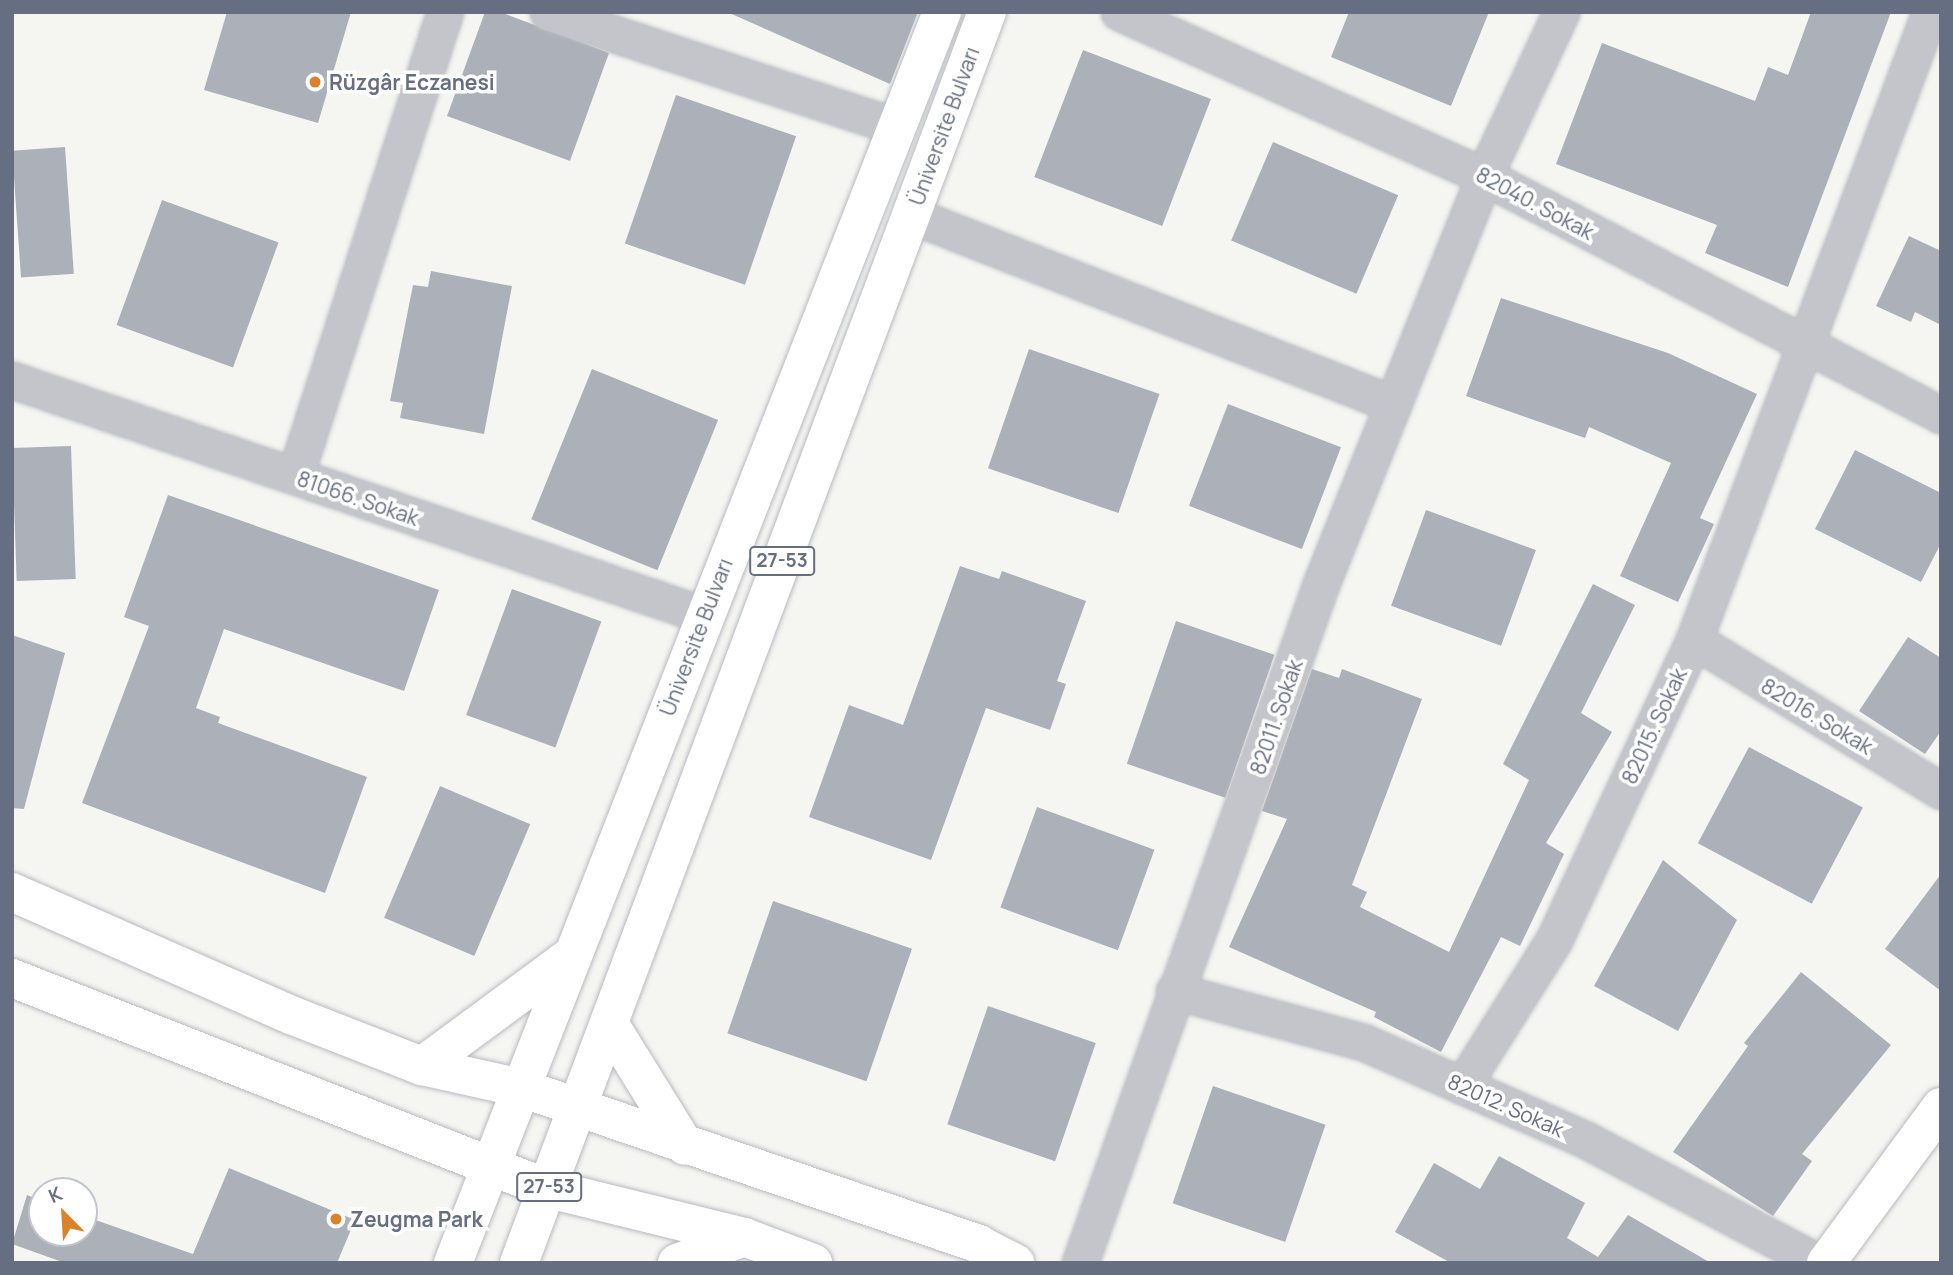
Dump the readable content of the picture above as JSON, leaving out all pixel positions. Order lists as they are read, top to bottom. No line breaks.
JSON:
{"streets":{"main road":["Üniversite Bulvarı","27-53"],"street":["82040. Sokak","81066. Sokak","82016. Sokak","82011. Sokak","82015. Sokak","82012. Sokak"]},"crossings":[["Üniversite Bulvarı","81066. Sokak"],["82040. Sokak","82011. Sokak"],["82040. Sokak","82015. Sokak"],["82016. Sokak","82015. Sokak"],["82011. Sokak","82012. Sokak"],["82015. Sokak","82012. Sokak"]],"places":["Rüzgâr Eczanesi","Zeugma Park"],"north":"top left"}
